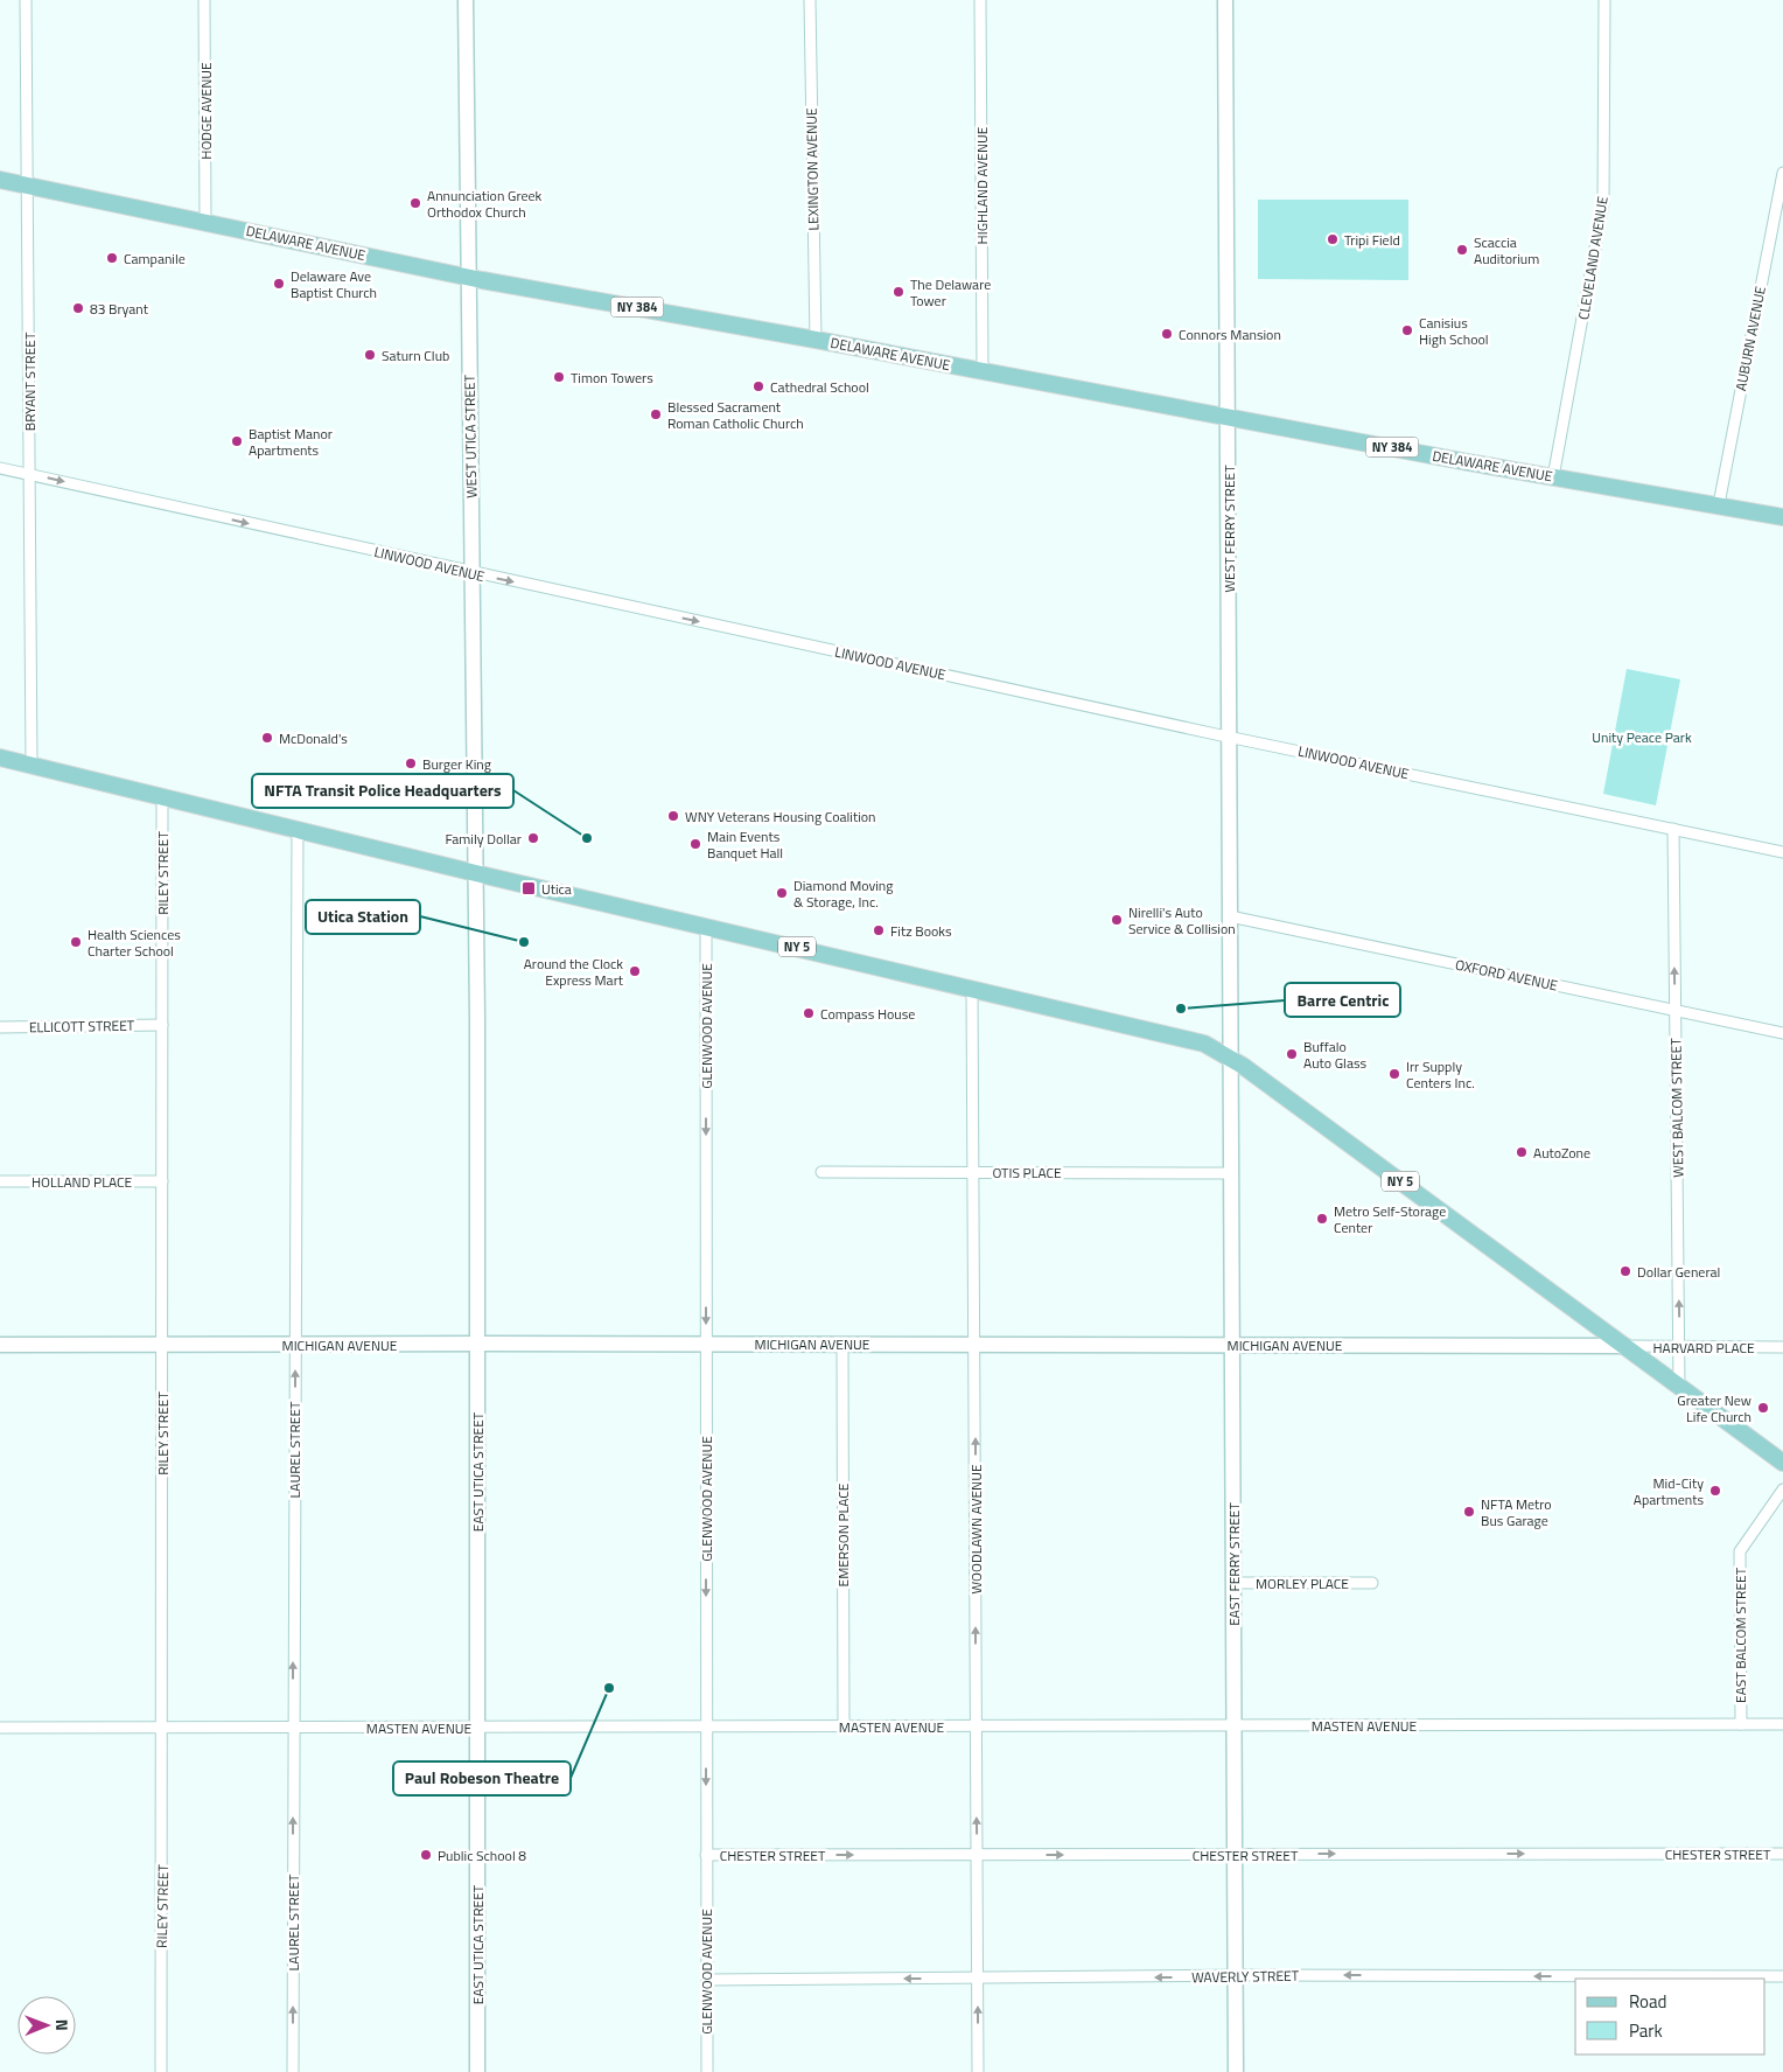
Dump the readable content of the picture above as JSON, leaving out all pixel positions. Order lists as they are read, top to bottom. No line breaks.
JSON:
{"streets":{"main road":["DELAWARE AVENUE","NY 384","NY 5"],"street":["HODGE AVENUE","LEXINGTON AVENUE","HIGHLAND AVENUE","CLEVELAND AVENUE","AUBURN AVENUE","BRYANT STREET","WEST UTICA STREET","WEST FERRY STREET","LINWOOD AVENUE","RILEY STREET","OXFORD AVENUE","ELLICOTT STREET","GLENWOOD AVENUE","WEST BALCOM STREET","OTIS PLACE","HOLLAND PLACE","MICHIGAN AVENUE","HARVARD PLACE","LAUREL STREET","EAST UTICA STREET","WOODLAWN AVENUE","EMERSON PLACE","EAST FERRY STREET","MORLEY PLACE","EAST BALCOM STREET","MASTEN AVENUE","CHESTER STREET","WAVERLY STREET"]},"crossings":[["HODGE AVENUE","DELAWARE AVENUE"],["LEXINGTON AVENUE","DELAWARE AVENUE"],["HIGHLAND AVENUE","DELAWARE AVENUE"],["DELAWARE AVENUE","CLEVELAND AVENUE"],["DELAWARE AVENUE","AUBURN AVENUE"],["DELAWARE AVENUE","BRYANT STREET"],["DELAWARE AVENUE","WEST UTICA STREET"],["DELAWARE AVENUE","WEST FERRY STREET"],["BRYANT STREET","LINWOOD AVENUE"],["BRYANT STREET","NY 5"],["WEST UTICA STREET","LINWOOD AVENUE"],["WEST UTICA STREET","NY 5"],["WEST UTICA STREET","EAST UTICA STREET"],["WEST FERRY STREET","LINWOOD AVENUE"],["WEST FERRY STREET","NY 5"],["WEST FERRY STREET","OXFORD AVENUE"],["WEST FERRY STREET","EAST FERRY STREET"],["LINWOOD AVENUE","WEST BALCOM STREET"],["RILEY STREET","NY 5"],["RILEY STREET","ELLICOTT STREET"],["RILEY STREET","HOLLAND PLACE"],["RILEY STREET","MICHIGAN AVENUE"],["RILEY STREET","MASTEN AVENUE"],["NY 5","GLENWOOD AVENUE"],["NY 5","WEST BALCOM STREET"],["NY 5","MICHIGAN AVENUE"],["NY 5","HARVARD PLACE"],["NY 5","LAUREL STREET"],["NY 5","EAST UTICA STREET"],["NY 5","WOODLAWN AVENUE"],["NY 5","EAST FERRY STREET"],["OXFORD AVENUE","WEST BALCOM STREET"],["GLENWOOD AVENUE","MICHIGAN AVENUE"],["GLENWOOD AVENUE","MASTEN AVENUE"],["GLENWOOD AVENUE","CHESTER STREET"],["GLENWOOD AVENUE","WAVERLY STREET"],["WEST BALCOM STREET","HARVARD PLACE"],["OTIS PLACE","WOODLAWN AVENUE"],["OTIS PLACE","EAST FERRY STREET"],["MICHIGAN AVENUE","HARVARD PLACE"],["MICHIGAN AVENUE","LAUREL STREET"],["MICHIGAN AVENUE","EAST UTICA STREET"],["MICHIGAN AVENUE","WOODLAWN AVENUE"],["MICHIGAN AVENUE","EMERSON PLACE"],["MICHIGAN AVENUE","EAST FERRY STREET"],["LAUREL STREET","MASTEN AVENUE"],["EAST UTICA STREET","MASTEN AVENUE"],["WOODLAWN AVENUE","MASTEN AVENUE"],["WOODLAWN AVENUE","CHESTER STREET"],["WOODLAWN AVENUE","WAVERLY STREET"],["EMERSON PLACE","MASTEN AVENUE"],["EAST FERRY STREET","MORLEY PLACE"],["EAST FERRY STREET","MASTEN AVENUE"],["EAST FERRY STREET","CHESTER STREET"],["EAST FERRY STREET","WAVERLY STREET"],["EAST BALCOM STREET","MASTEN AVENUE"]],"one_way":["LINWOOD AVENUE","GLENWOOD AVENUE","WEST BALCOM STREET","LAUREL STREET","WOODLAWN AVENUE","CHESTER STREET","WAVERLY STREET"],"parks":["Unity Peace Park"],"places":{"other":["Annunciation Greek Orthodox Church","Tripi Field","Scaccia Auditorium","Campanile","Delaware Ave Baptist Church","The Delaware Tower","83 Bryant","Canisius High School","Connors Mansion","Saturn Club","Timon Towers","Cathedral School","Blessed Sacrament Roman Catholic Church","Baptist Manor Apartments","McDonald's","Burger King","WNY Veterans Housing Coalition","Family Dollar","NFTA Transit Police Headquarters","Main Events Banquet Hall","Diamond Moving & Storage, Inc.","Nirelli's Auto Service & Collision","Fitz Books","Health Sciences Charter School","Utica Station","Around the Clock Express Mart","Barre Centric","Compass House","Buffalo Auto Glass","Irr Supply Centers Inc.","AutoZone","Metro Self-Storage Center","Dollar General","Greater New Life Church","Mid-City Apartments","NFTA Metro Bus Garage","Paul Robeson Theatre","Public School 8"],"transit":["Utica"]},"legend":["Road","Park"],"north":"right"}
